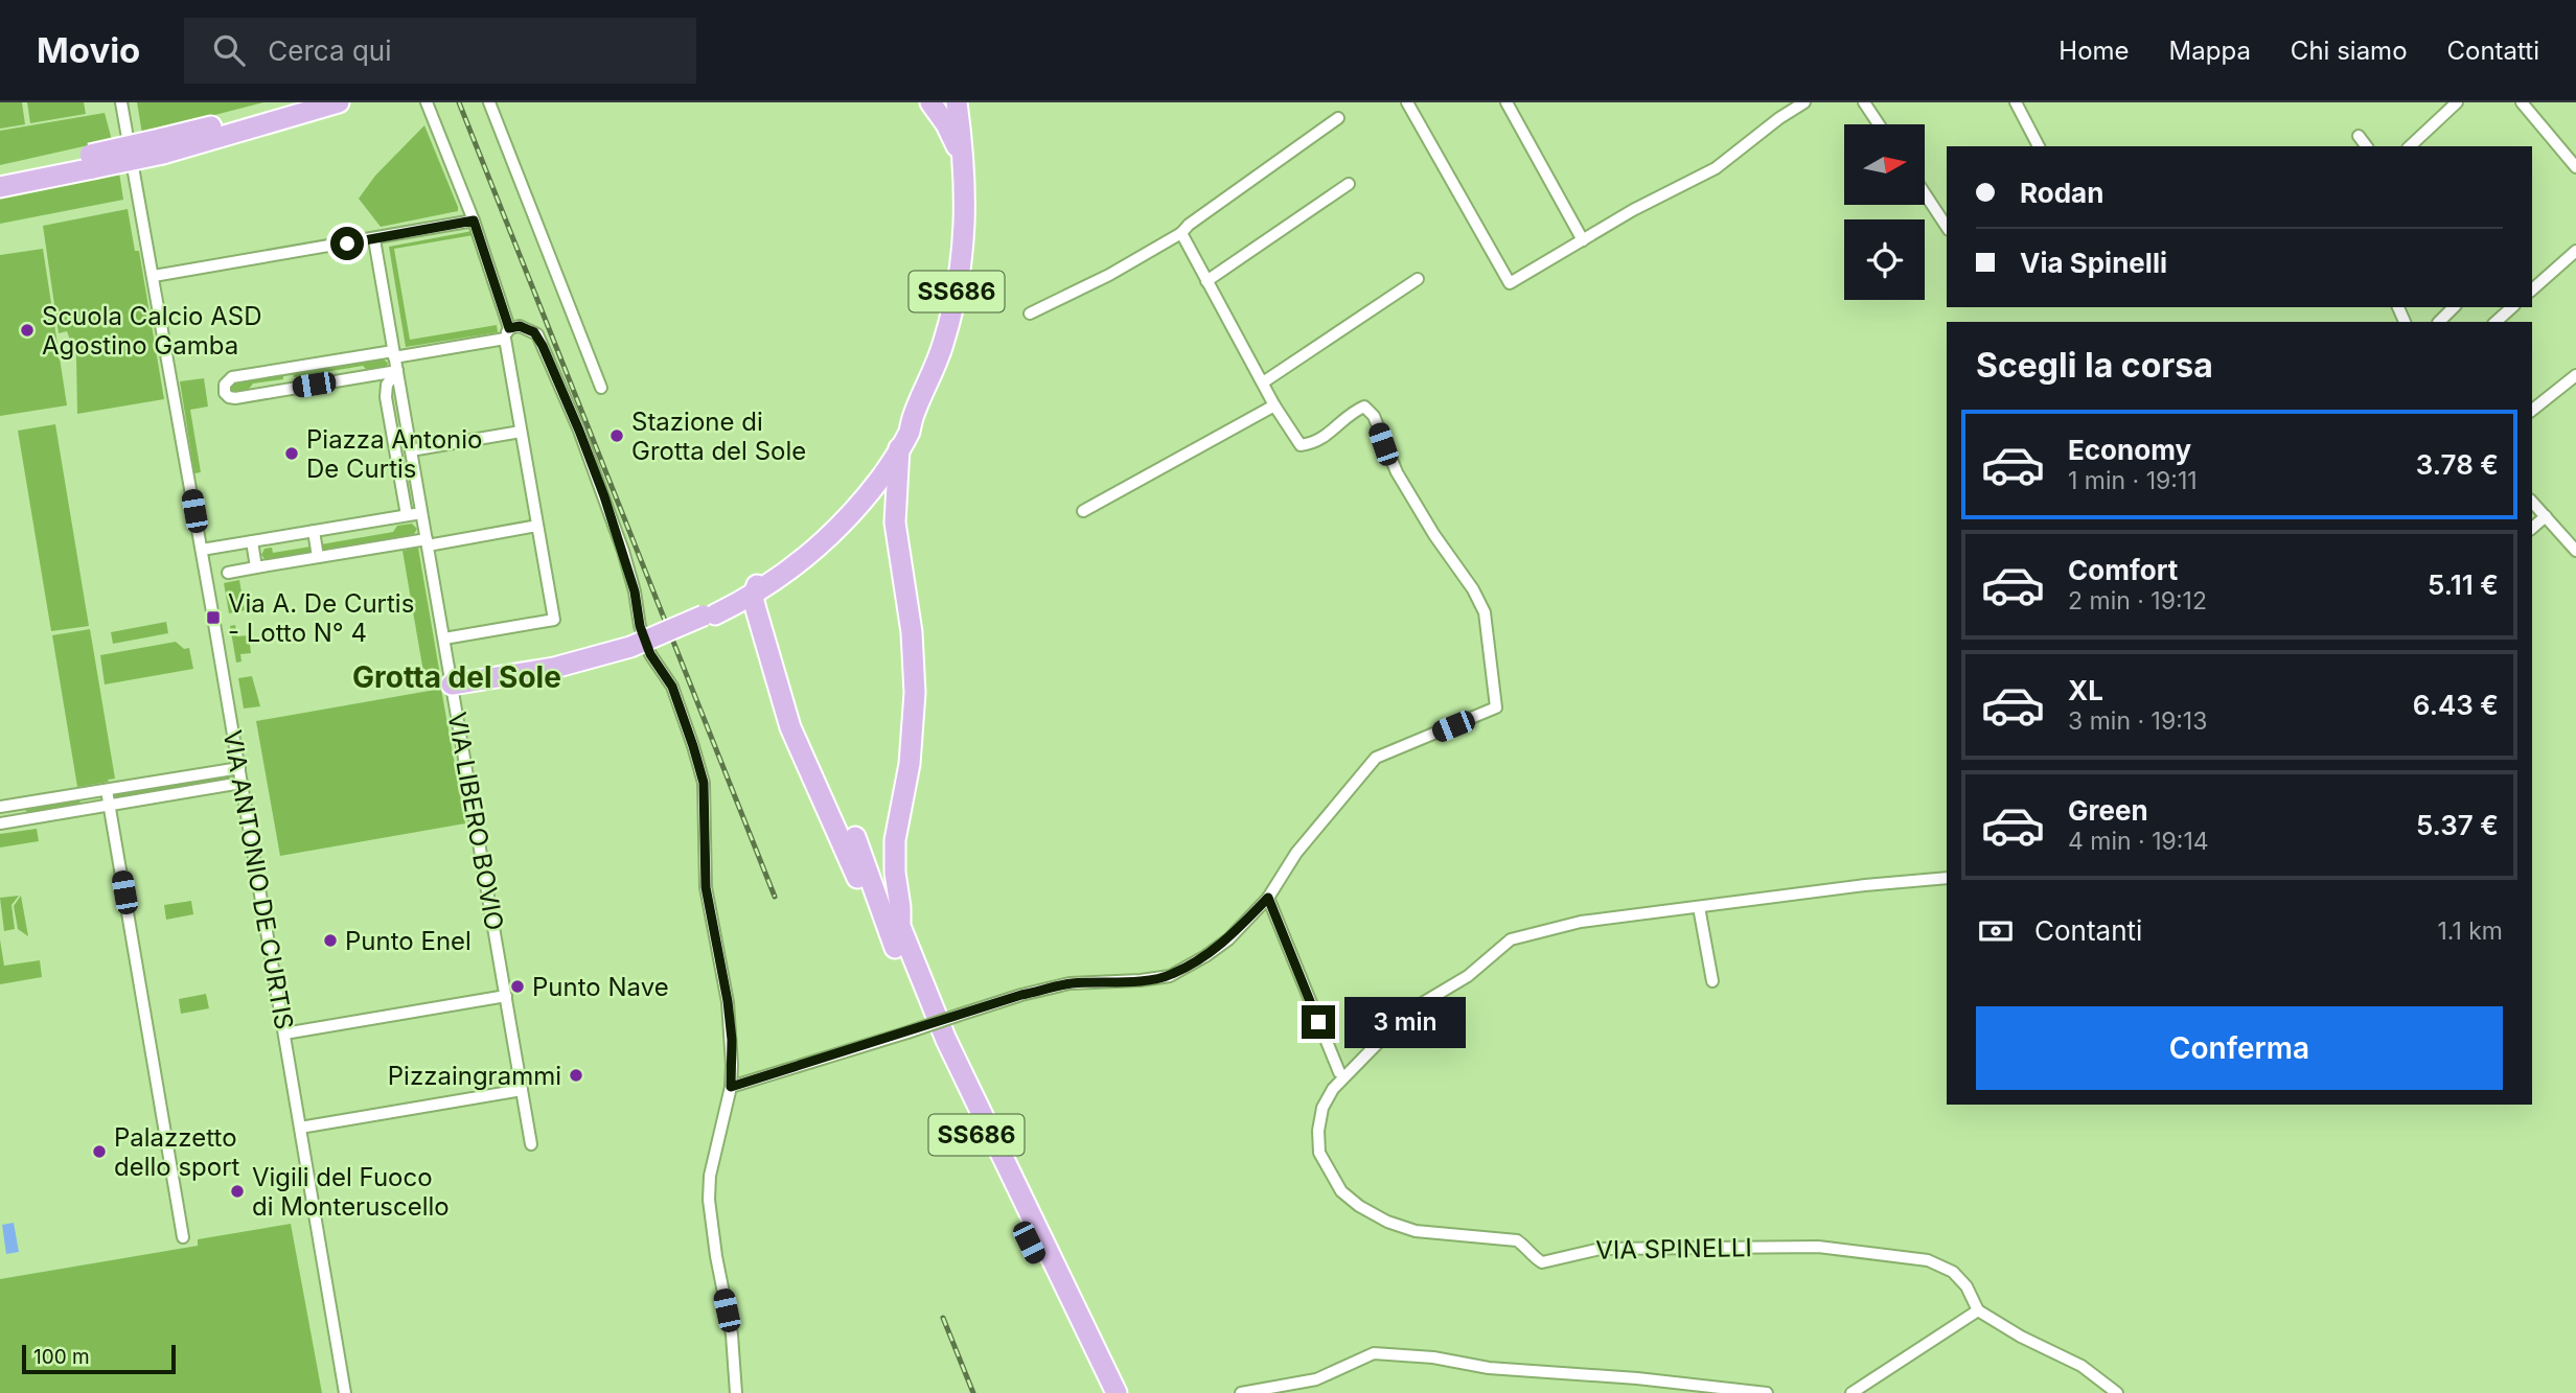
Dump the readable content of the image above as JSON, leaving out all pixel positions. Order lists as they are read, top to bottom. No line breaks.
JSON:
{"streets":{"highway":["SS686"],"street":["VIA LIBERO BOVIO","VIA ANTONIO DE CURTIS","VIA SPINELLI"]},"crossings":[["SS686","VIA LIBERO BOVIO"]],"districts":["Grotta del Sole"],"places":{"other":["Scuola Calcio ASD Agostino Gamba","Stazione di Grotta del Sole","Piazza Antonio De Curtis","Punto Enel","Punto Nave","Pizzaingrammi","Palazzetto dello sport","Vigili del Fuoco di Monteruscello"],"transit":["Via A. De Curtis - Lotto N° 4"]},"scale_bar":"100 m","north":"right","page":{"header":"Movio","search":"Cerca qui","nav":["Home","Mappa","Chi siamo","Contatti"],"banner":["Rodan","Via Spinelli"],"heading":"Scegli la corsa","list":[{"name":"Economy","note":"1 min · 19:11","value":"3.78 €"},{"name":"Comfort","note":"2 min · 19:12","value":"5.11 €"},{"name":"XL","note":"3 min · 19:13","value":"6.43 €"},{"name":"Green","note":"4 min · 19:14","value":"5.37 €"}],"pay":["Contanti","1.1 km"],"buttons":"Conferma","bubble":"3 min","scale":"100 m"}}
